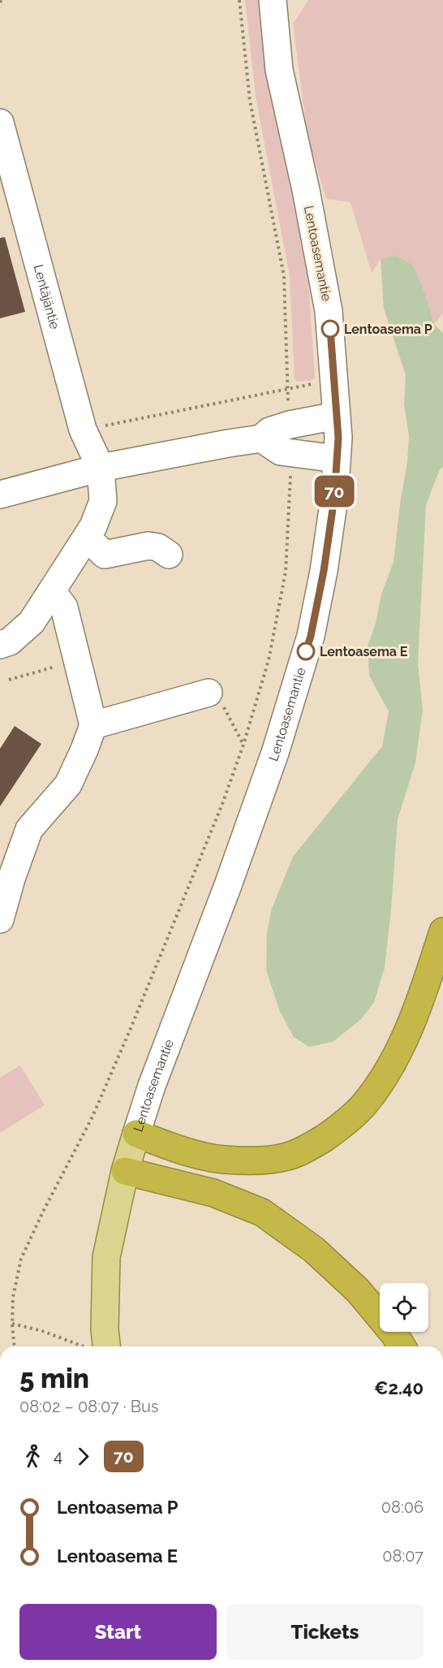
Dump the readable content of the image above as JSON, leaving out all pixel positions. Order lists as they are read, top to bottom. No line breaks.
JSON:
{"streets":{"main road":["Lentoasemantie"],"street":["Lentäjäntie"]},"places":["Lentoasema P","Lentoasema E"],"lines":["bus line 70"],"page":{"on_map":"70","heading":["5 min","08:02 – 08:07 · Bus","€2.40"],"legs":["4","70"],"list":[{"name":"Lentoasema P","value":"08:06"},{"name":"Lentoasema E","value":"08:07"}],"buttons":["Start","Tickets"]}}
